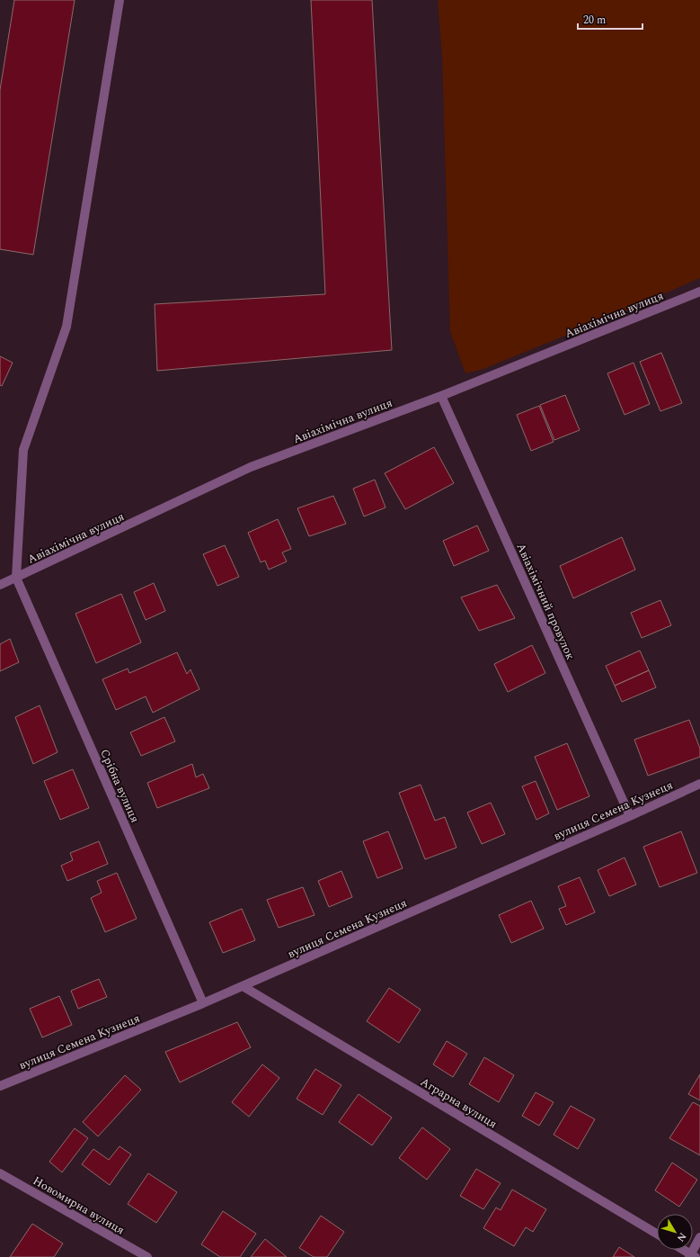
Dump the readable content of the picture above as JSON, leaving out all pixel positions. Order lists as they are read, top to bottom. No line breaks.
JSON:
{"streets":{"street":["Авіахімічна вулиця","Авіахімічний провулок","Срібна вулиця","вулиця Семена Кузнеця","Аграрна вулиця","Новомирна вулиця"]},"crossings":[["Авіахімічна вулиця","Авіахімічний провулок"],["Авіахімічна вулиця","Срібна вулиця"],["Авіахімічний провулок","вулиця Семена Кузнеця"],["Срібна вулиця","вулиця Семена Кузнеця"],["вулиця Семена Кузнеця","Аграрна вулиця"]],"scale_bar":"20 m","north":"bottom right"}
